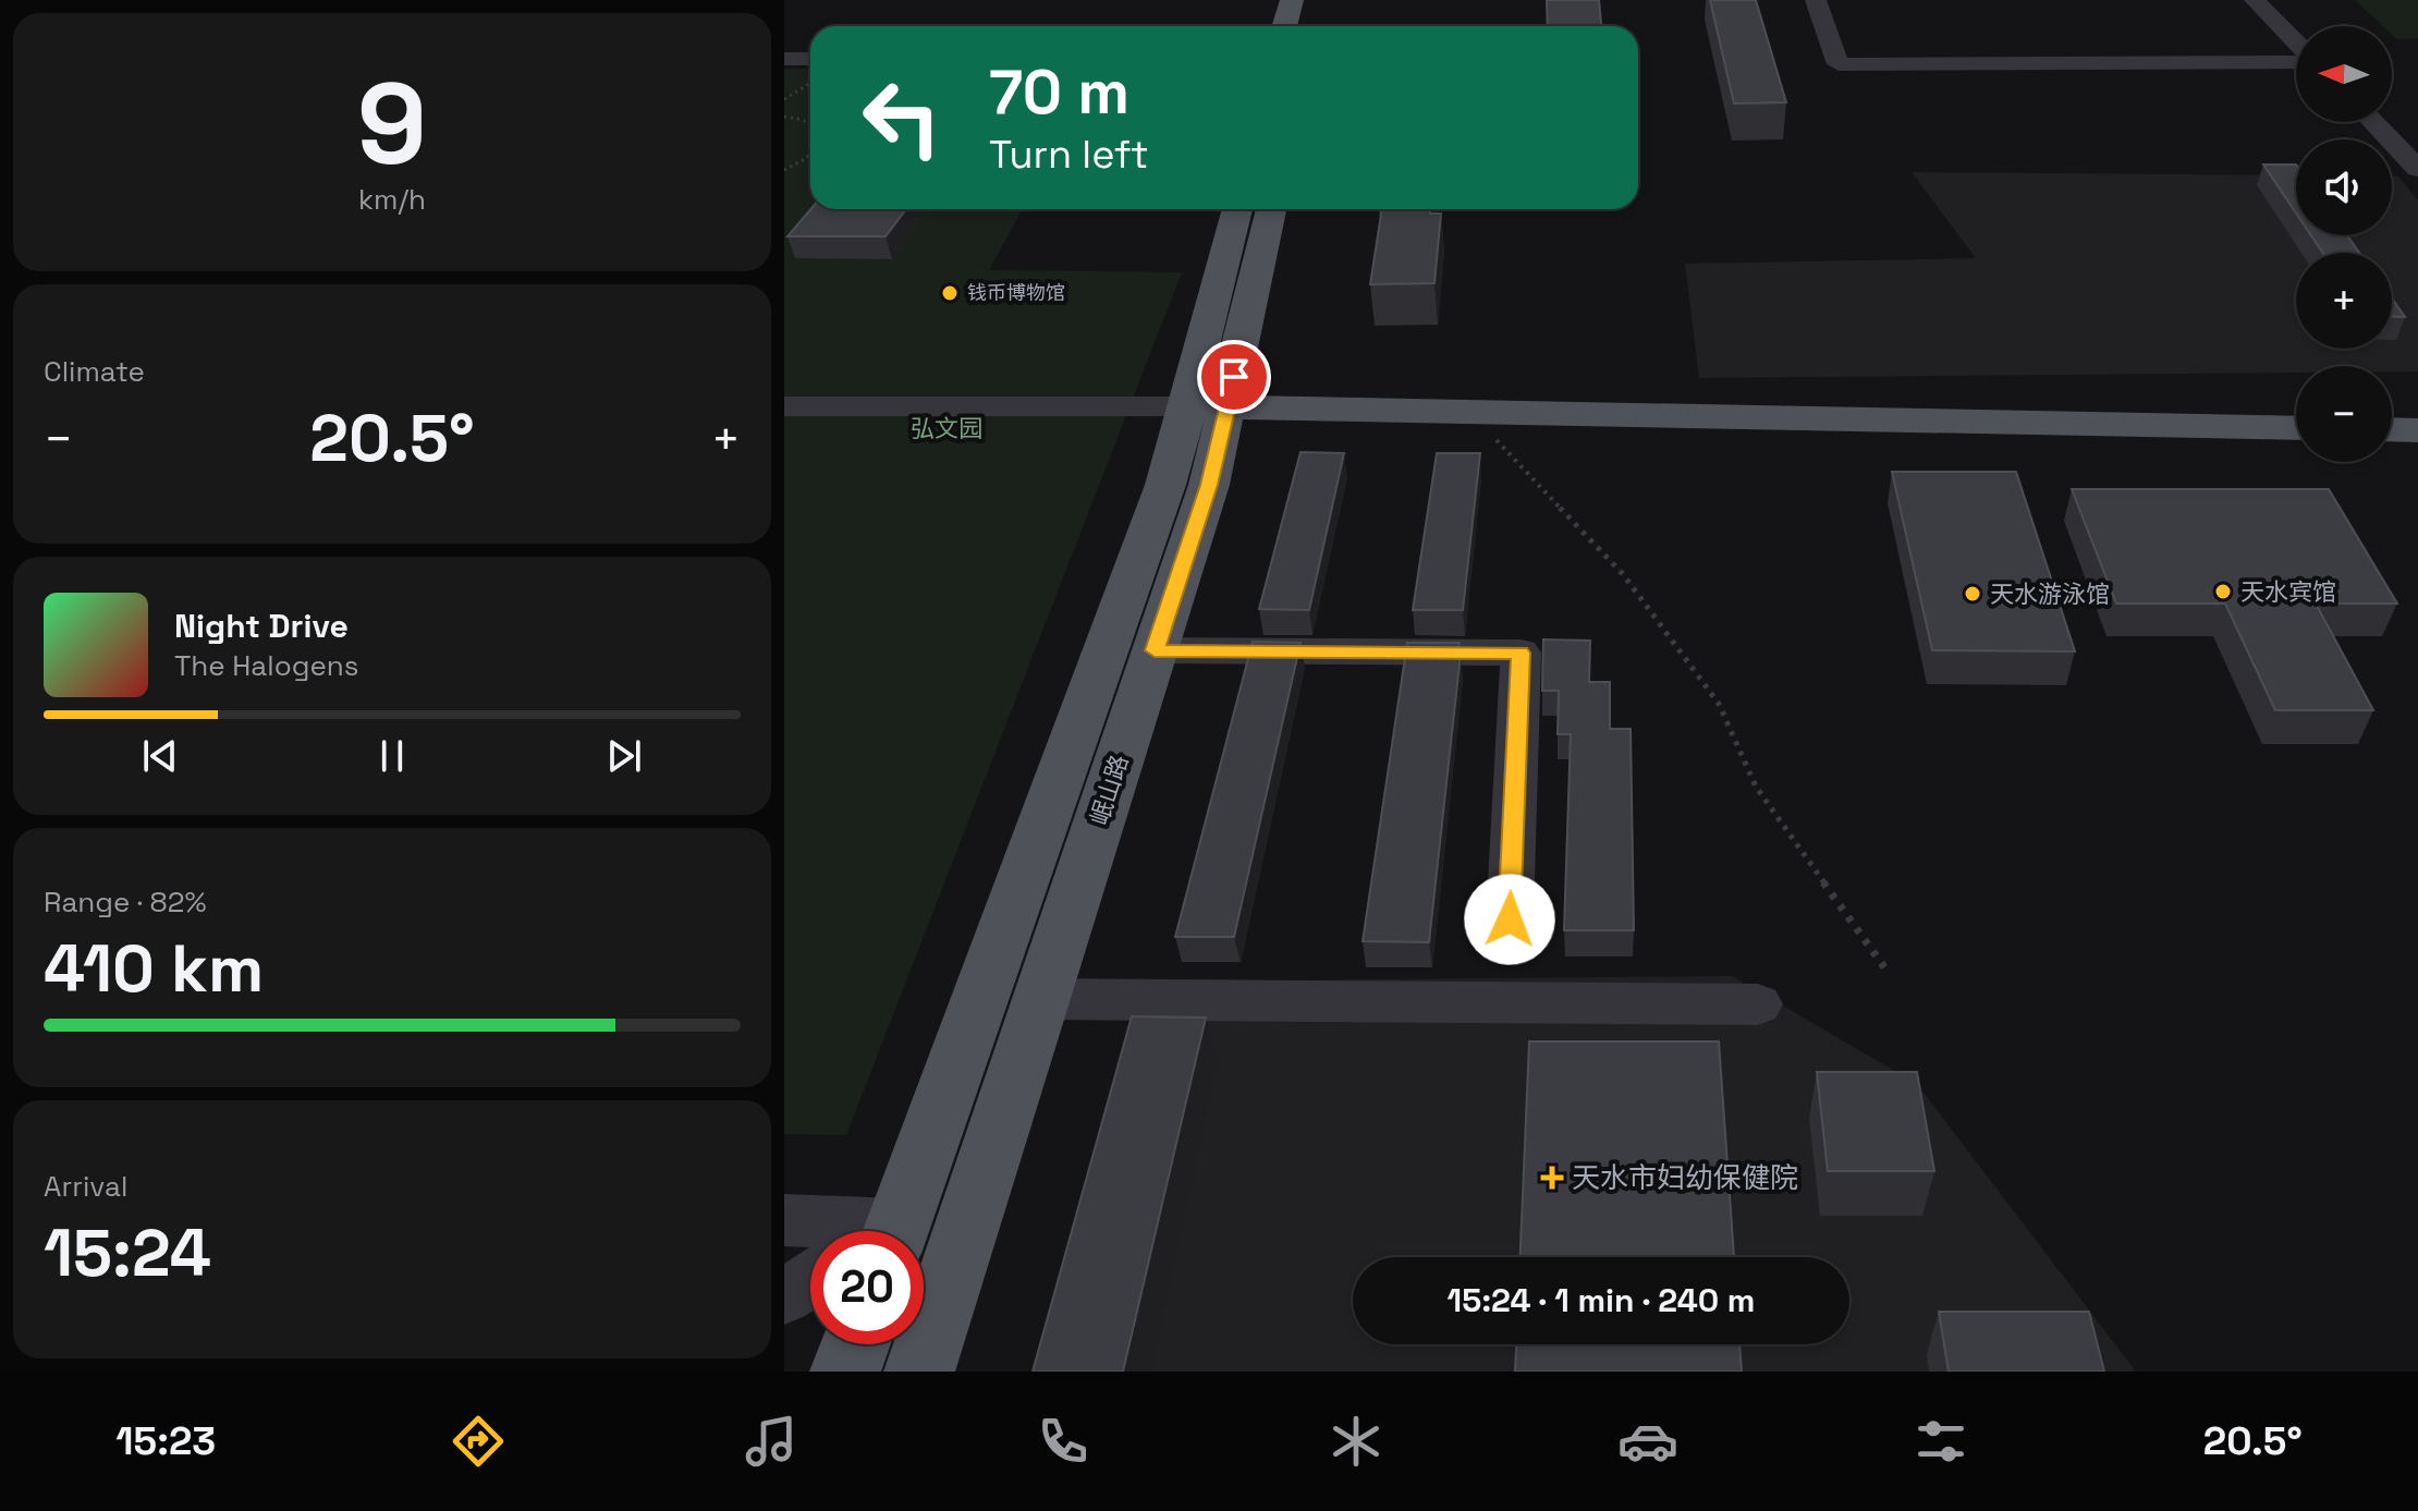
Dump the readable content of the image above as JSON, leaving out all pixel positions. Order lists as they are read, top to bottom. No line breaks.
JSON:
{"streets":{"main road":["岷山路"]},"parks":["弘文园"],"places":{"other":["钱币博物馆","天水宾馆","天水游泳馆"],"health":["天水市妇幼保健院"]},"north":"left","page":{"tile":[["9","km/h"],"Climate",["Range · 82%","410 km"],["Arrival","15:24"]],"map_buttons":["+","−"],"turn":["70 m","Turn left"],"heat":["−","20.5°","+"],"song":["Night Drive","The Halogens"],"limit":"20","trip":"15:24 · 1 min · 240 m","tabs":["15:23","20.5°"]}}
